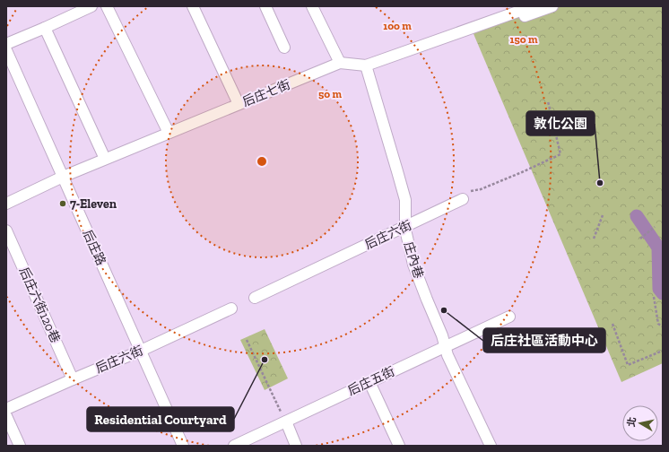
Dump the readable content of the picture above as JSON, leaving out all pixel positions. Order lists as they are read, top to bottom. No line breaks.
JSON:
{"streets":{"street":["后庄七街","后庄六街","后庄路","庄內巷","后庄六街120巷","后庄五街"]},"crossings":[["后庄七街","后庄路"],["后庄六街","后庄路"],["后庄六街","庄內巷"],["后庄六街","后庄六街120巷"],["庄內巷","后庄五街"]],"places":["敦化公園","7-Eleven","后庄社區活動中心","Residential Courtyard"],"north":"left","rings":["100 m","150 m","50 m"]}
